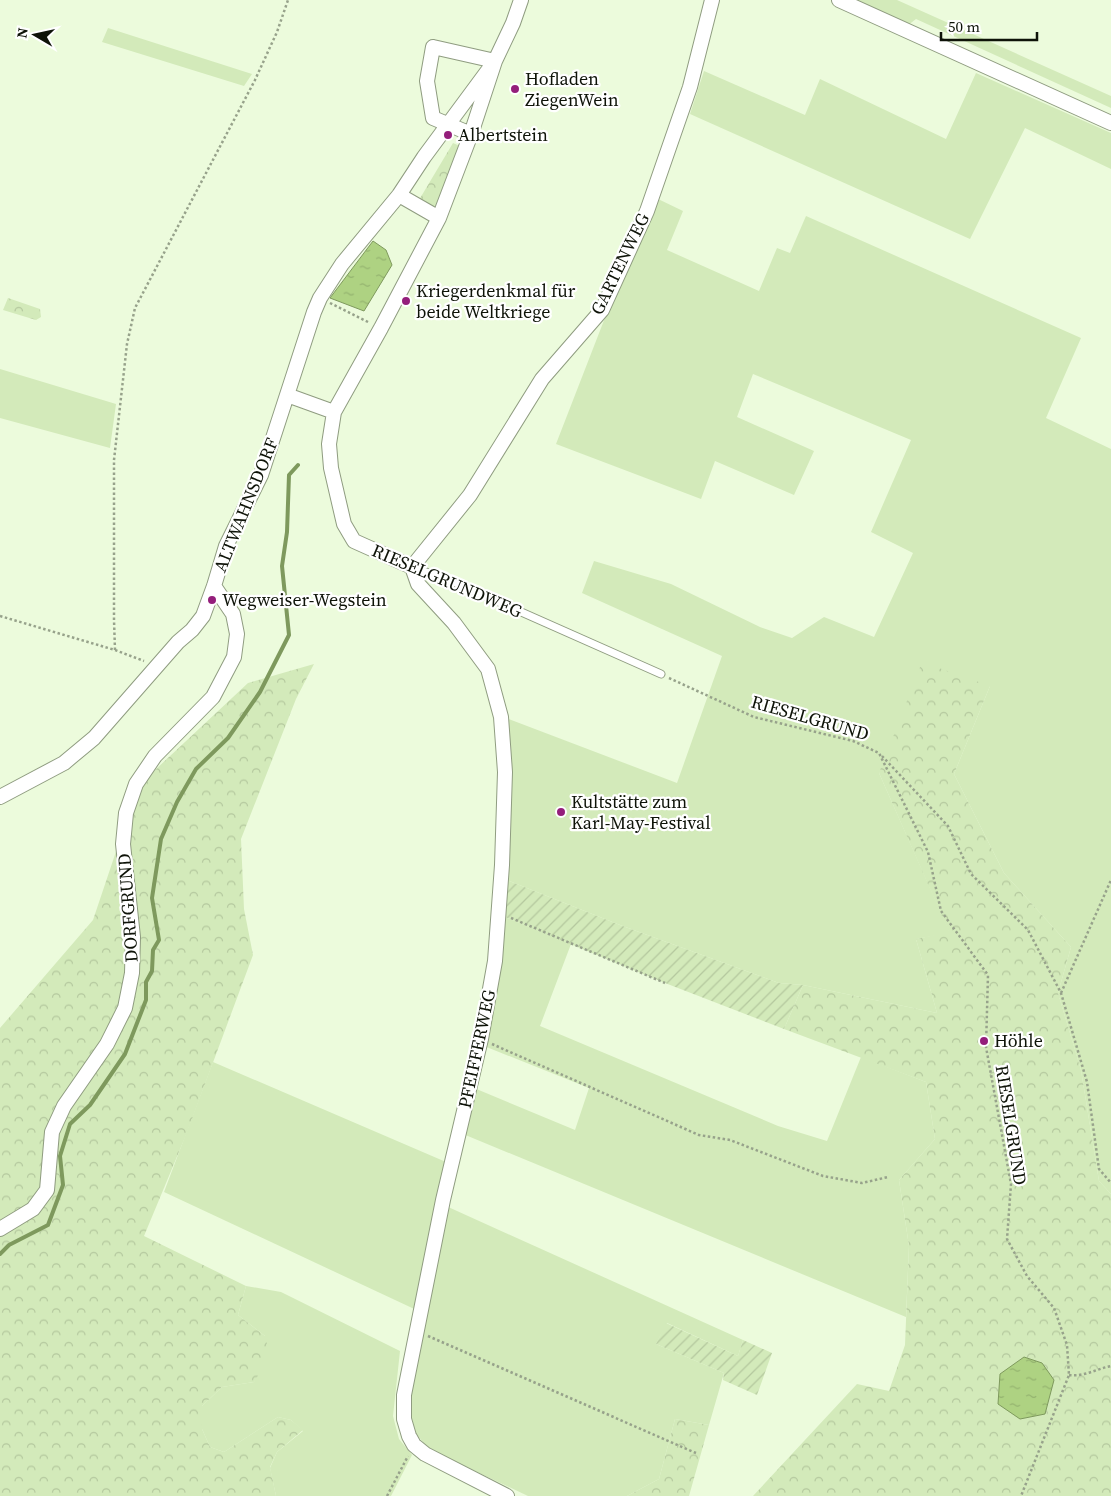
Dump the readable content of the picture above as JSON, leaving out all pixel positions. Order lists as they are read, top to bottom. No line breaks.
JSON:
{"streets":{"street":["GARTENWEG","ALTWAHNSDORF","RIESELGRUNDWEG","DORFGRUND","PFEIFFERWEG"],"path":["RIESELGRUND"]},"crossings":[["GARTENWEG","RIESELGRUNDWEG"],["GARTENWEG","PFEIFFERWEG"],["ALTWAHNSDORF","RIESELGRUNDWEG"],["ALTWAHNSDORF","DORFGRUND"],["RIESELGRUNDWEG","RIESELGRUND"],["RIESELGRUNDWEG","PFEIFFERWEG"]],"places":["Hofladen ZiegenWein","Albertstein","Kriegerdenkmal für beide Weltkriege","Wegweiser-Wegstein","Kultstätte zum Karl-May-Festival","Höhle"],"scale_bar":"50 m","north":"left"}
